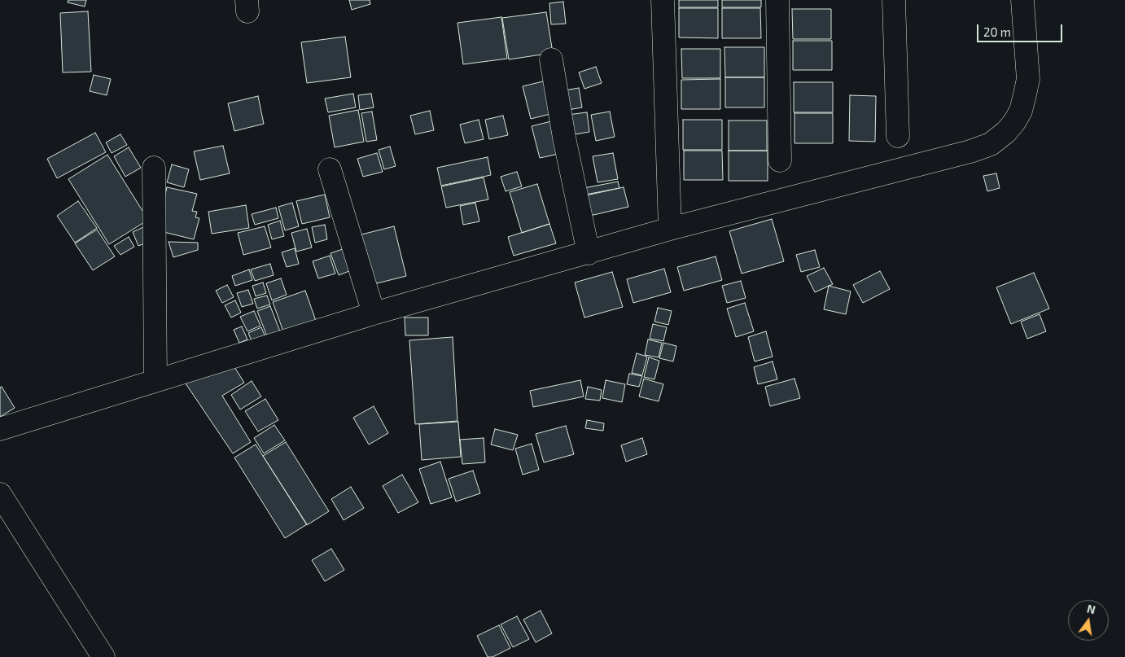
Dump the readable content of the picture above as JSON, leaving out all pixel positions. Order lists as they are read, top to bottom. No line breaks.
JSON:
{"scale_bar":"20 m","north":"top"}
